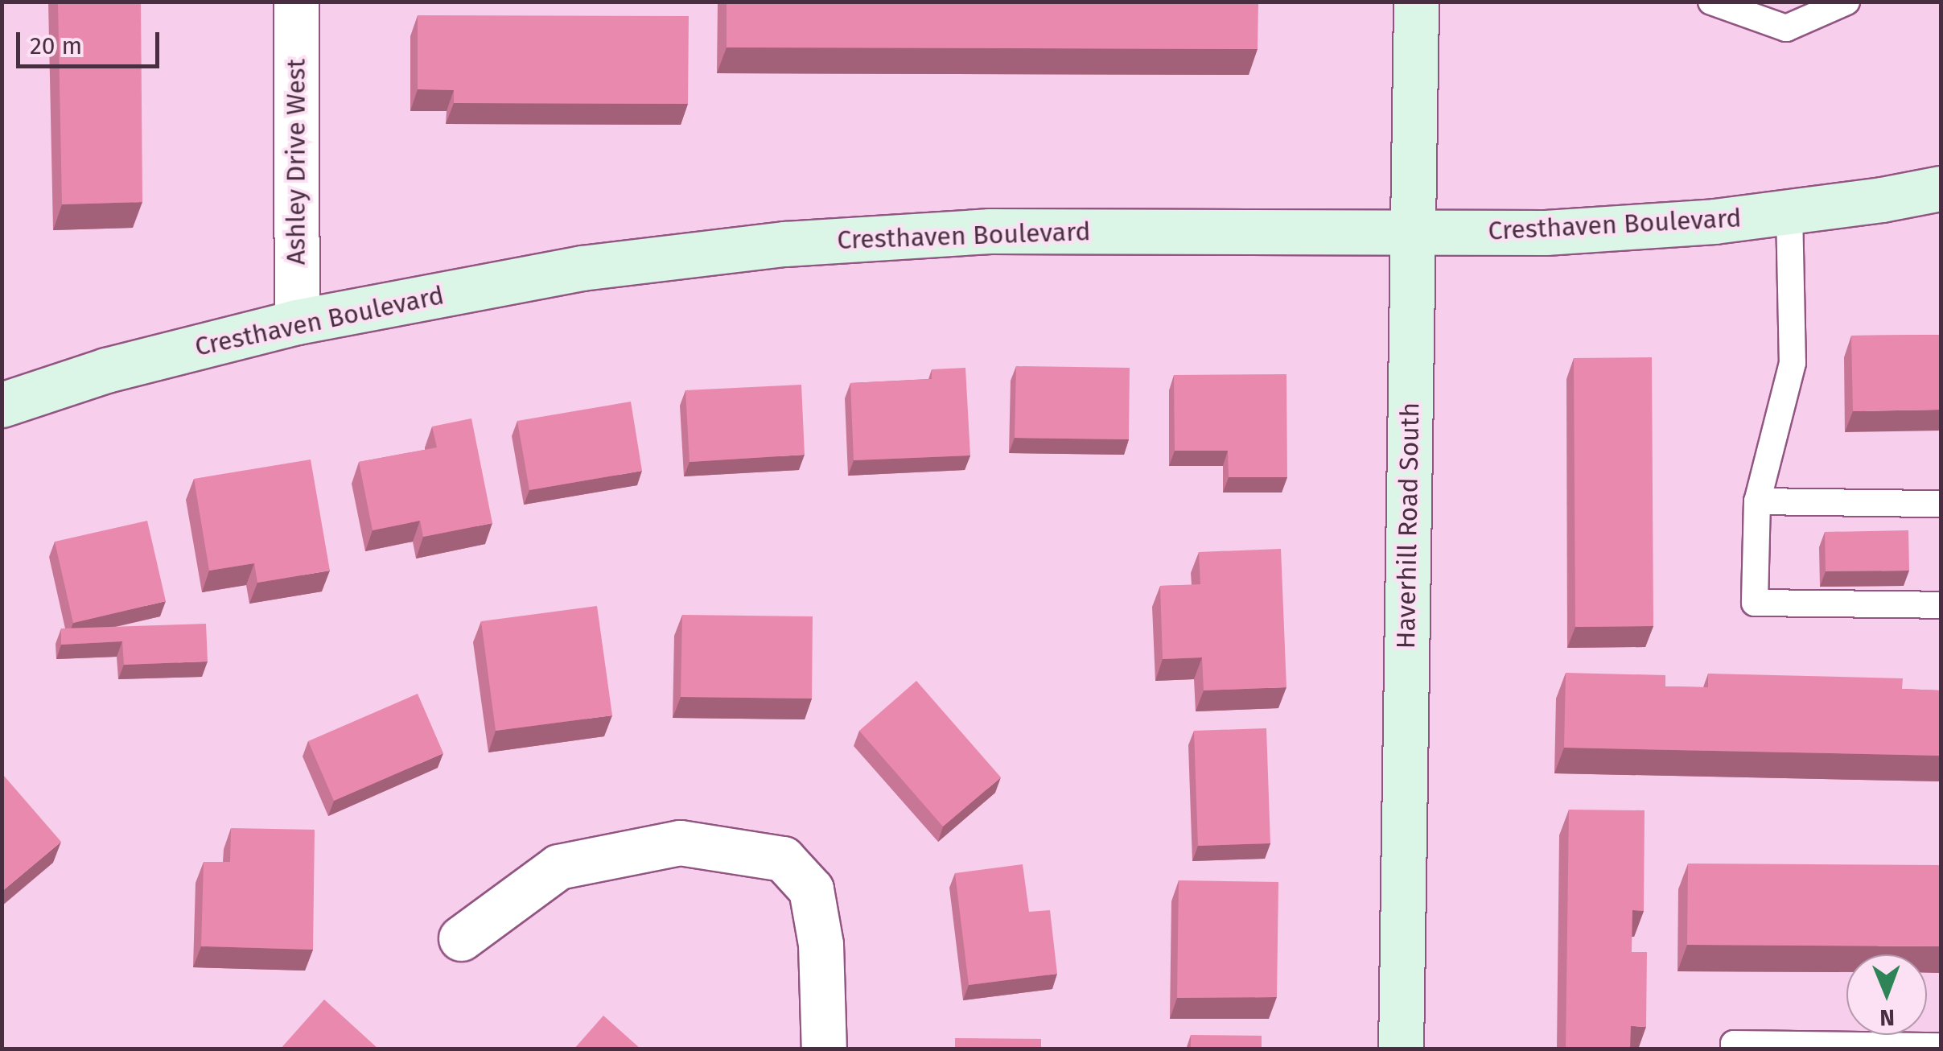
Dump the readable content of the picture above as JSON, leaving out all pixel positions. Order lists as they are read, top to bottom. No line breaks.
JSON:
{"streets":{"street":["Ashley Drive West","Cresthaven Boulevard","Haverhill Road South"]},"crossings":[["Ashley Drive West","Cresthaven Boulevard"],["Cresthaven Boulevard","Haverhill Road South"]],"scale_bar":"20 m","north":"bottom"}
